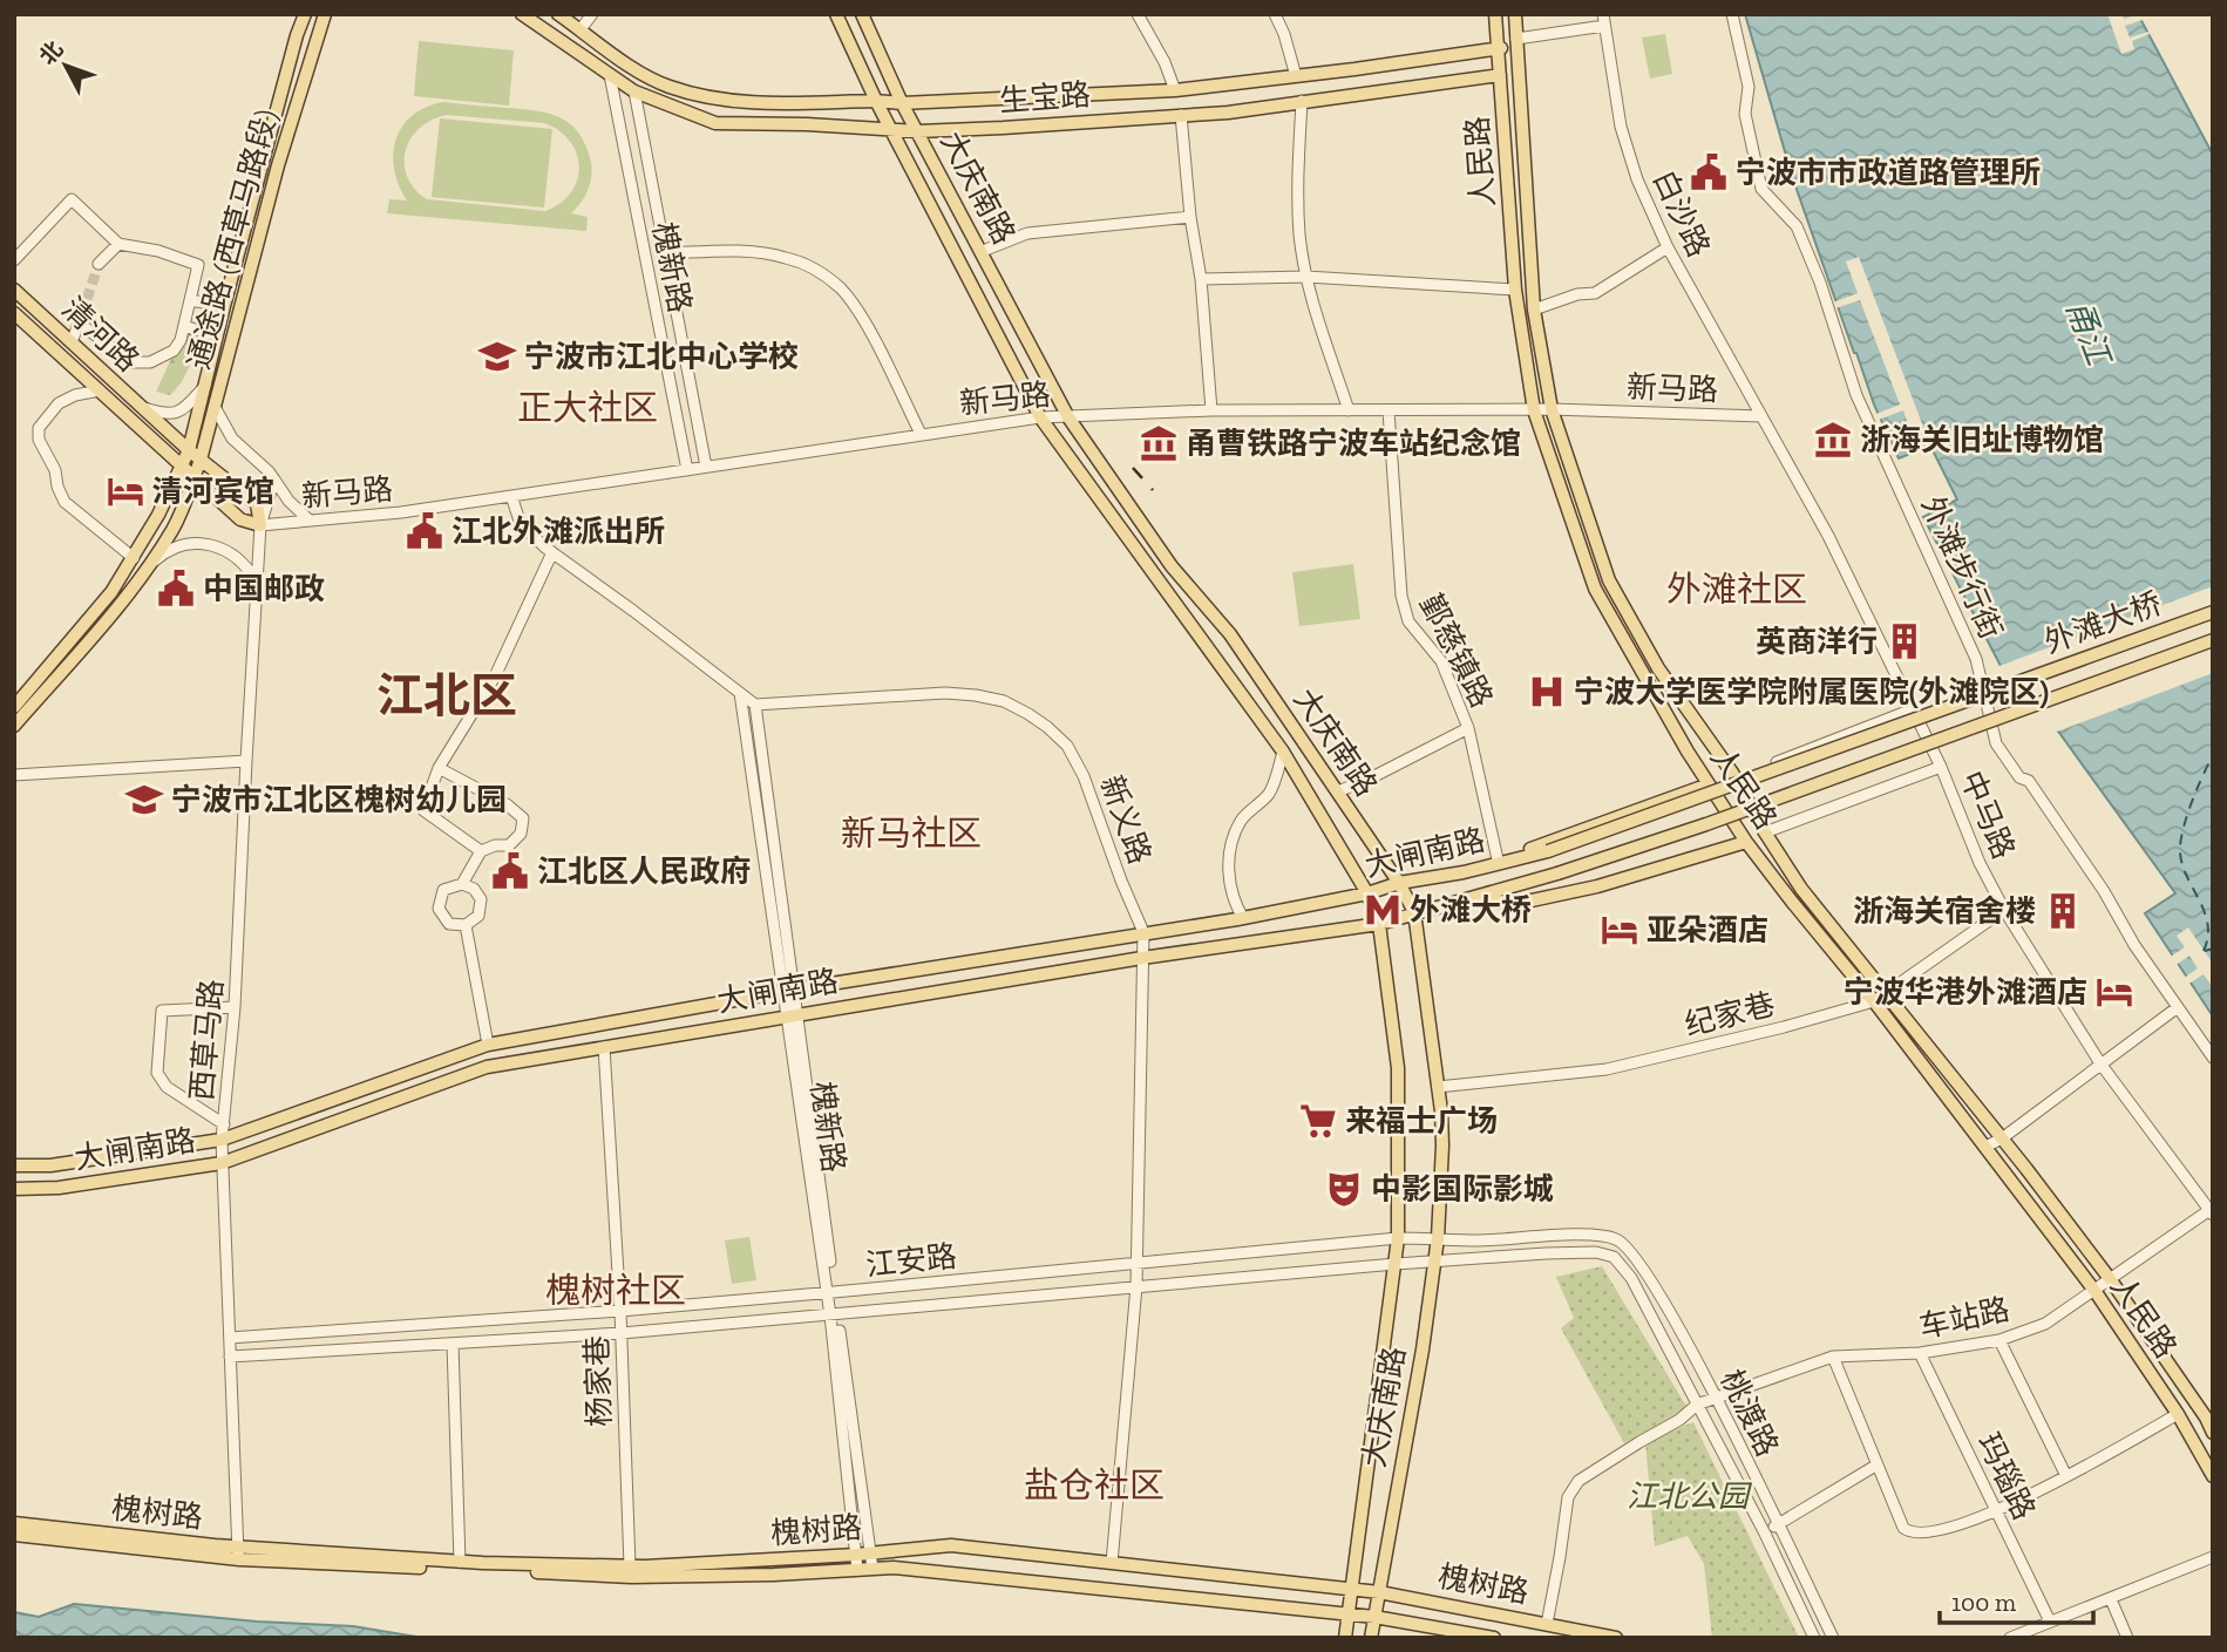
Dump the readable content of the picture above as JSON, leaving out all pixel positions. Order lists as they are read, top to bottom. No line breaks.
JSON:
{"streets":{"main road":["生宝路","人民路","大庆南路","通途路 (西草马路段)","清河路","外滩大桥","大闸南路","槐树路"],"street":["白沙路","槐新路","新马路","外滩步行街","鄞慈镇路","中马路","新义路","纪家巷","西草马路","江安路","车站路","杨家巷","桃渡路","玛瑙路"]},"crossings":[["生宝路","人民路"],["生宝路","大庆南路"],["生宝路","槐新路"],["人民路","新马路"],["人民路","纪家巷"],["人民路","车站路"],["大庆南路","新马路"],["大庆南路","大闸南路"],["大庆南路","纪家巷"],["大庆南路","江安路"],["大庆南路","槐树路"],["白沙路","新马路"],["白沙路","中马路"],["通途路 (西草马路段)","清河路"],["槐新路","新马路"],["槐新路","新义路"],["槐新路","大闸南路"],["槐新路","江安路"],["槐新路","槐树路"],["清河路","新马路"],["清河路","西草马路"],["新马路","鄞慈镇路"],["新马路","中马路"],["新马路","西草马路"],["外滩大桥","大闸南路"],["中马路","纪家巷"],["中马路","车站路"],["新义路","大闸南路"],["新义路","江安路"],["新义路","槐树路"],["大闸南路","西草马路"],["大闸南路","杨家巷"],["西草马路","江安路"],["西草马路","槐树路"],["江安路","杨家巷"],["江安路","桃渡路"],["车站路","桃渡路"],["车站路","玛瑙路"],["车站路","槐树路"],["杨家巷","槐树路"]],"districts":["正大社区","外滩社区","江北区","新马社区","槐树社区","盐仓社区"],"water":["甬江"],"parks":["江北公园"],"places":{"public building":["宁波市市政道路管理所","江北外滩派出所","中国邮政","江北区人民政府"],"school or university":["宁波市江北中心学校","宁波市江北区槐树幼儿园"],"museum":["浙海关旧址博物馆","甬曹铁路宁波车站纪念馆"],"hotel":["清河宾馆","亚朵酒店","宁波华港外滩酒店"],"building":["英商洋行","浙海关宿舍楼"],"hospital":["宁波大学医学院附属医院(外滩院区)"],"metro station":["外滩大桥"],"supermarket":["来福士广场"],"theatre":["中影国际影城"]},"scale_bar":"100 m","north":"top left"}
